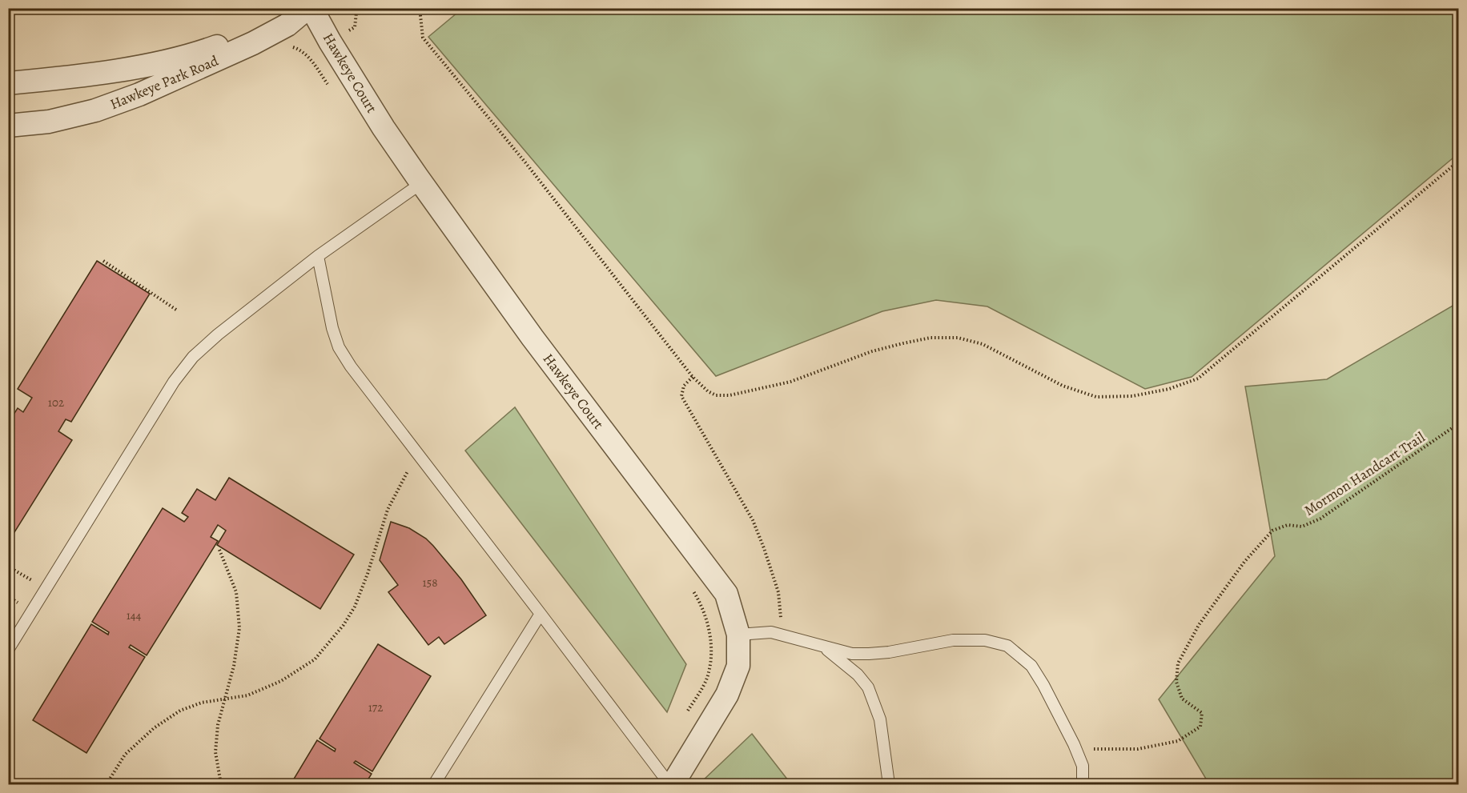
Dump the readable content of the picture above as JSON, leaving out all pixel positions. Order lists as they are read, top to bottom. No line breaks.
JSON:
{"streets":{"street":["Hawkeye Court","Hawkeye Park Road"],"path":["Mormon Handcart Trail"]},"house_numbers":["102","158","144","172"]}
